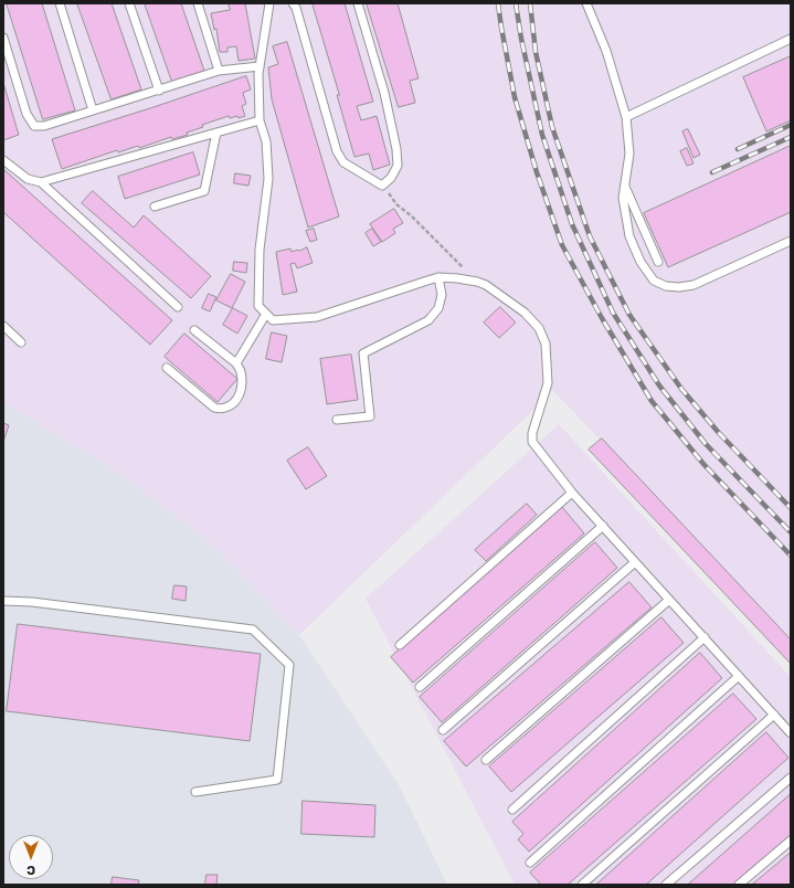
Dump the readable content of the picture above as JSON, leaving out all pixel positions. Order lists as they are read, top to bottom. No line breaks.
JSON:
{"north":"bottom"}
